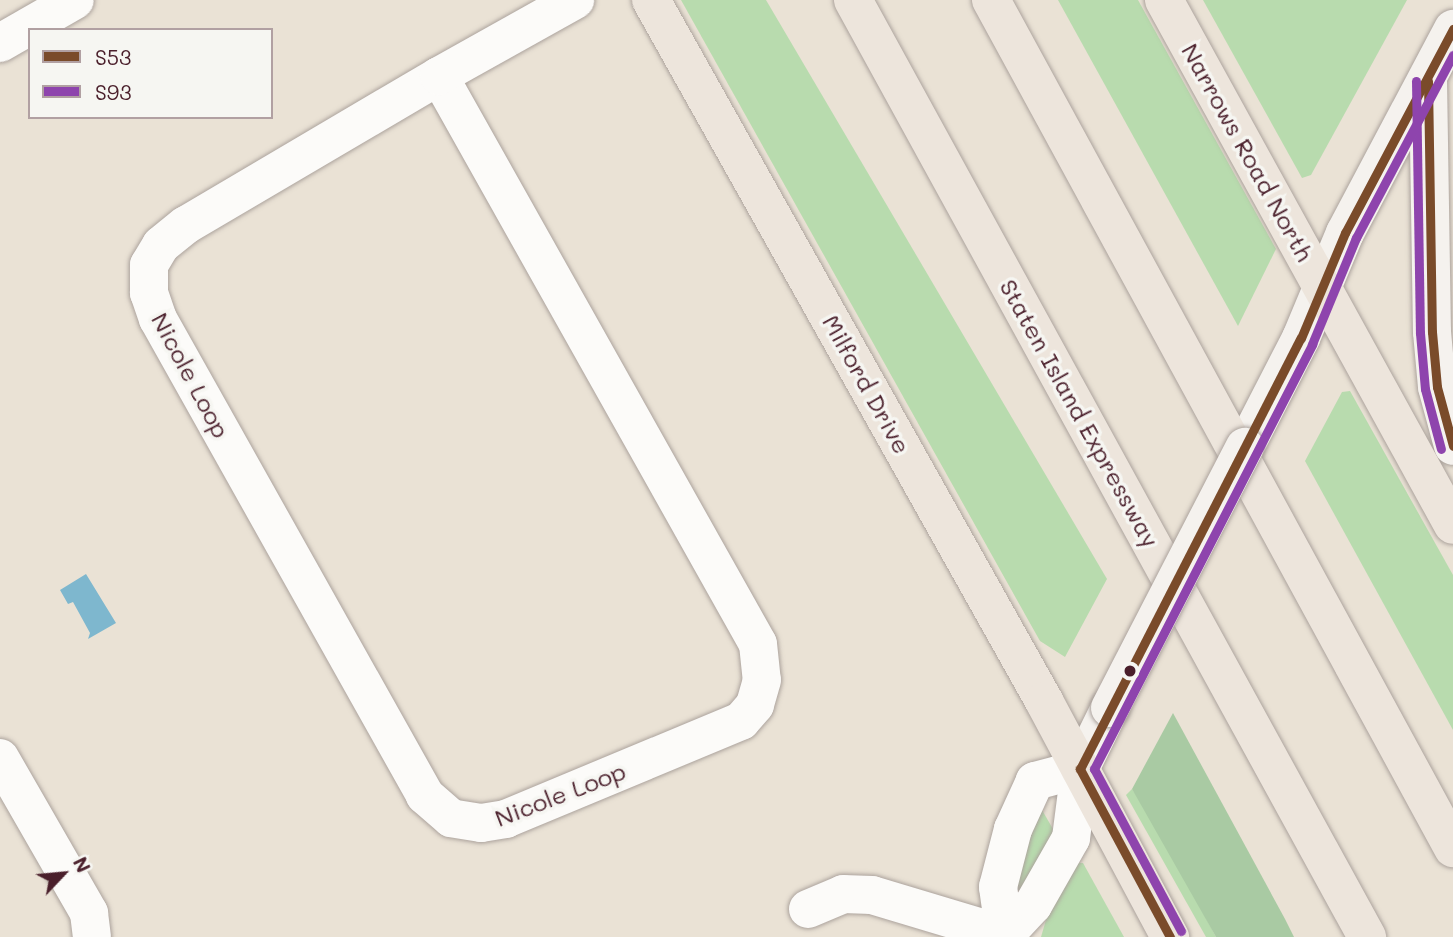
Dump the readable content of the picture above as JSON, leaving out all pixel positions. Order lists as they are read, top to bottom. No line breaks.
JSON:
{"streets":{"main road":["Narrows Road North","Milford Drive","Staten Island Expressway"],"street":["Nicole Loop"]},"lines":["transit line S53","transit line S93"],"legend":["S53","S93"],"north":"top right"}
